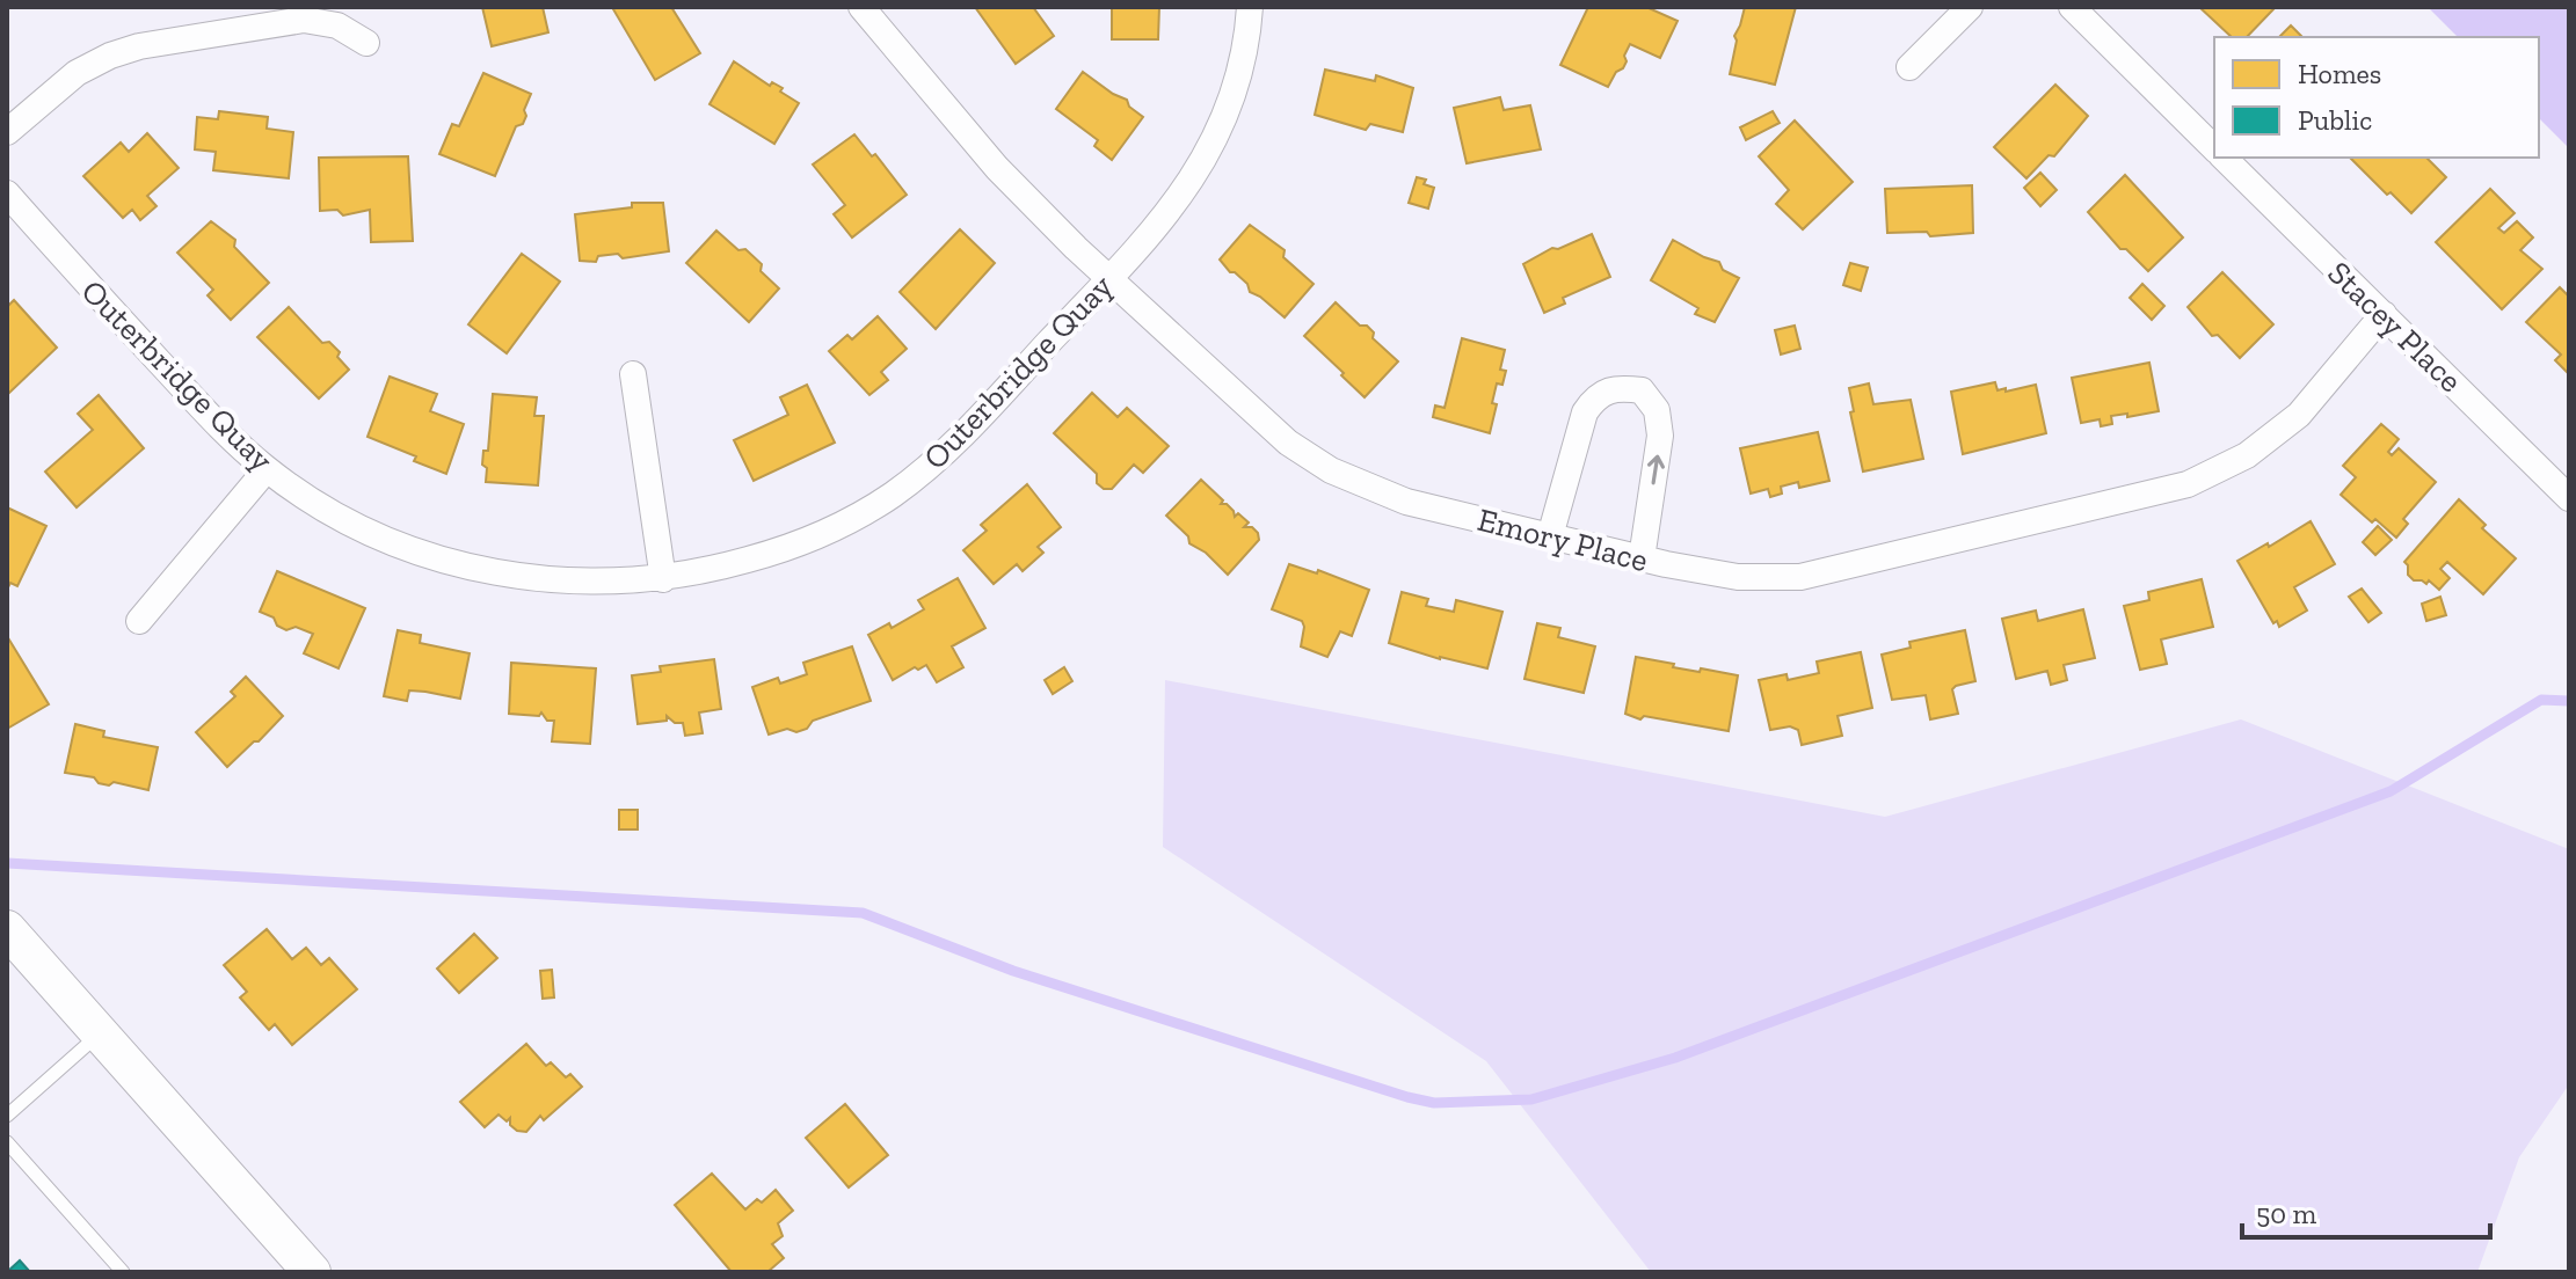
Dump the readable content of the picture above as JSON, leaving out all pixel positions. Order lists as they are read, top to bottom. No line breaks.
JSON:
{"streets":{"street":["Stacey Place","Outerbridge Quay","Emory Place"]},"crossings":[["Stacey Place","Emory Place"],["Outerbridge Quay","Emory Place"]],"legend":["Homes","Public"],"scale_bar":"50 m"}
